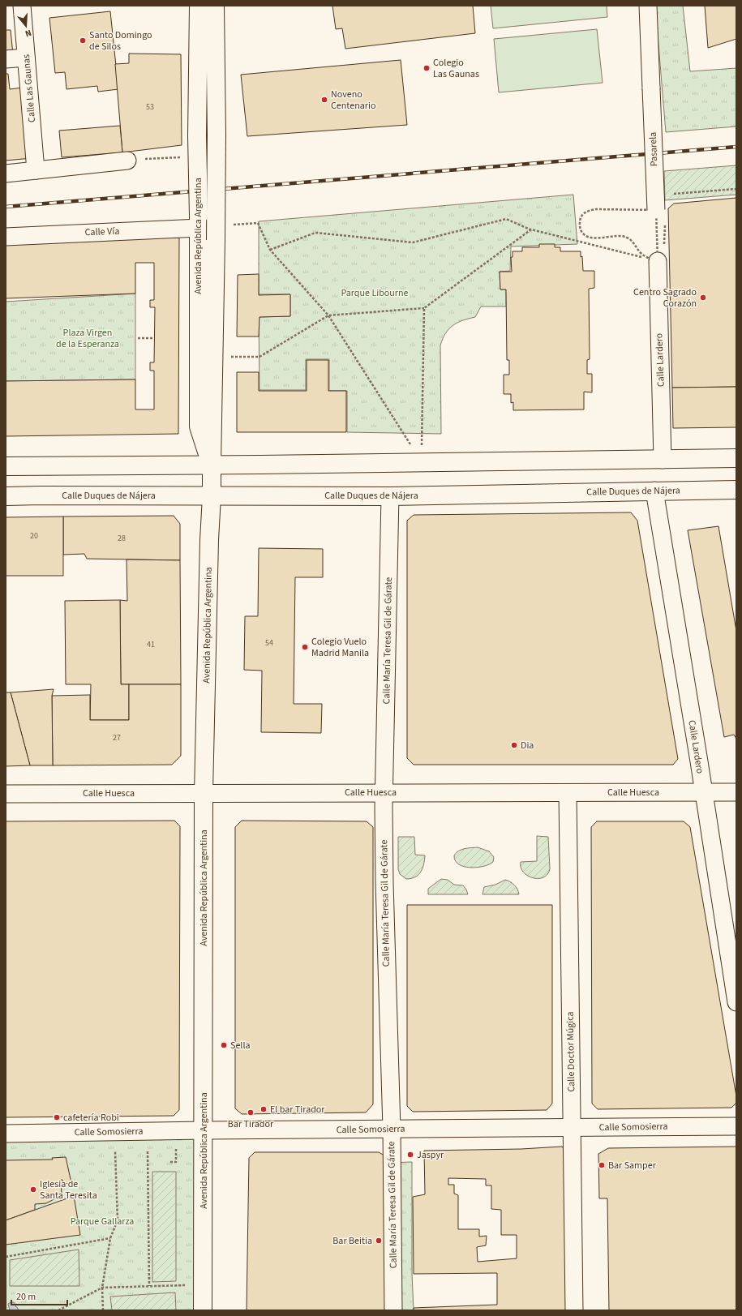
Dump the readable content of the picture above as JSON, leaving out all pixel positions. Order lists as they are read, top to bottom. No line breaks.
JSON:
{"streets":{"main road":["Avenida República Argentina","Calle Duques de Nájera"],"street":["Calle Las Gaunas","Pasarela","Calle Vía","Calle Lardero","Calle María Teresa Gil de Gárate","Calle Huesca","Calle Doctor Múgica","Calle Somosierra"]},"crossings":[["Calle Vía","Avenida República Argentina"],["Avenida República Argentina","Calle Duques de Nájera"],["Avenida República Argentina","Calle Huesca"],["Avenida República Argentina","Calle Somosierra"],["Calle Lardero","Calle Duques de Nájera"],["Calle Lardero","Calle Huesca"],["Calle Duques de Nájera","Calle María Teresa Gil de Gárate"],["Calle María Teresa Gil de Gárate","Calle Huesca"],["Calle María Teresa Gil de Gárate","Calle Somosierra"],["Calle Huesca","Calle Doctor Múgica"],["Calle Doctor Múgica","Calle Somosierra"]],"parks":["Parque Libourne","Plaza Virgen de la Esperanza","Parque Gallarza"],"places":["Santo Domingo de Silos","Colegio Las Gaunas","Noveno Centenario","Centro Sagrado Corazón","Colegio Vuelo Madrid Manila","Dia","Sella","El bar Tirador","Bar Tirador","cafetería Robi","Jaspyr","Bar Samper","Iglesia de Santa Teresita","Bar Beitia"],"house_numbers":["53","20","28","54","41","27"],"scale_bar":"20 m","north":"bottom"}
